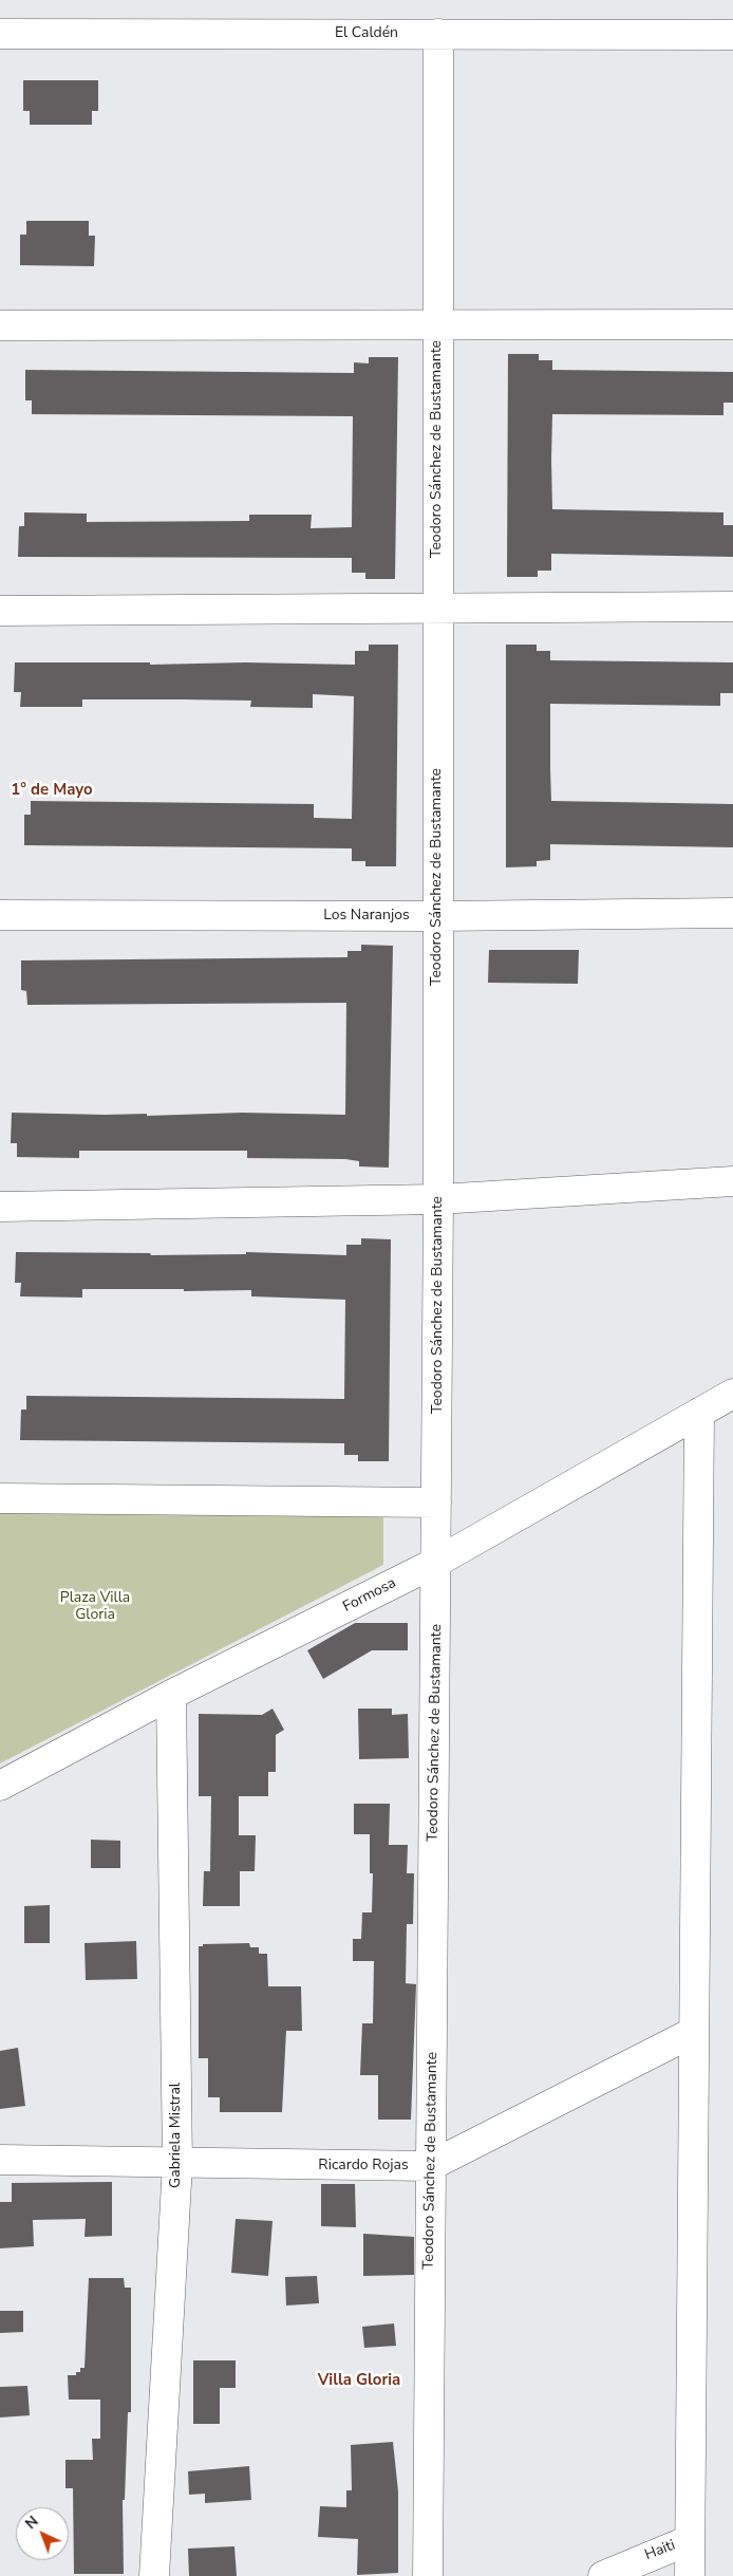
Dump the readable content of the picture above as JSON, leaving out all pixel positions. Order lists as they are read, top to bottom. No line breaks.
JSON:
{"streets":{"street":["El Caldén","Teodoro Sánchez de Bustamante","Los Naranjos","Formosa","Gabriela Mistral","Ricardo Rojas","Haiti"]},"crossings":[["El Caldén","Teodoro Sánchez de Bustamante"],["Teodoro Sánchez de Bustamante","Los Naranjos"],["Teodoro Sánchez de Bustamante","Formosa"],["Teodoro Sánchez de Bustamante","Ricardo Rojas"],["Formosa","Gabriela Mistral"],["Gabriela Mistral","Ricardo Rojas"]],"districts":["1° de Mayo","Villa Gloria"],"parks":["Plaza Villa Gloria"],"north":"top left"}
